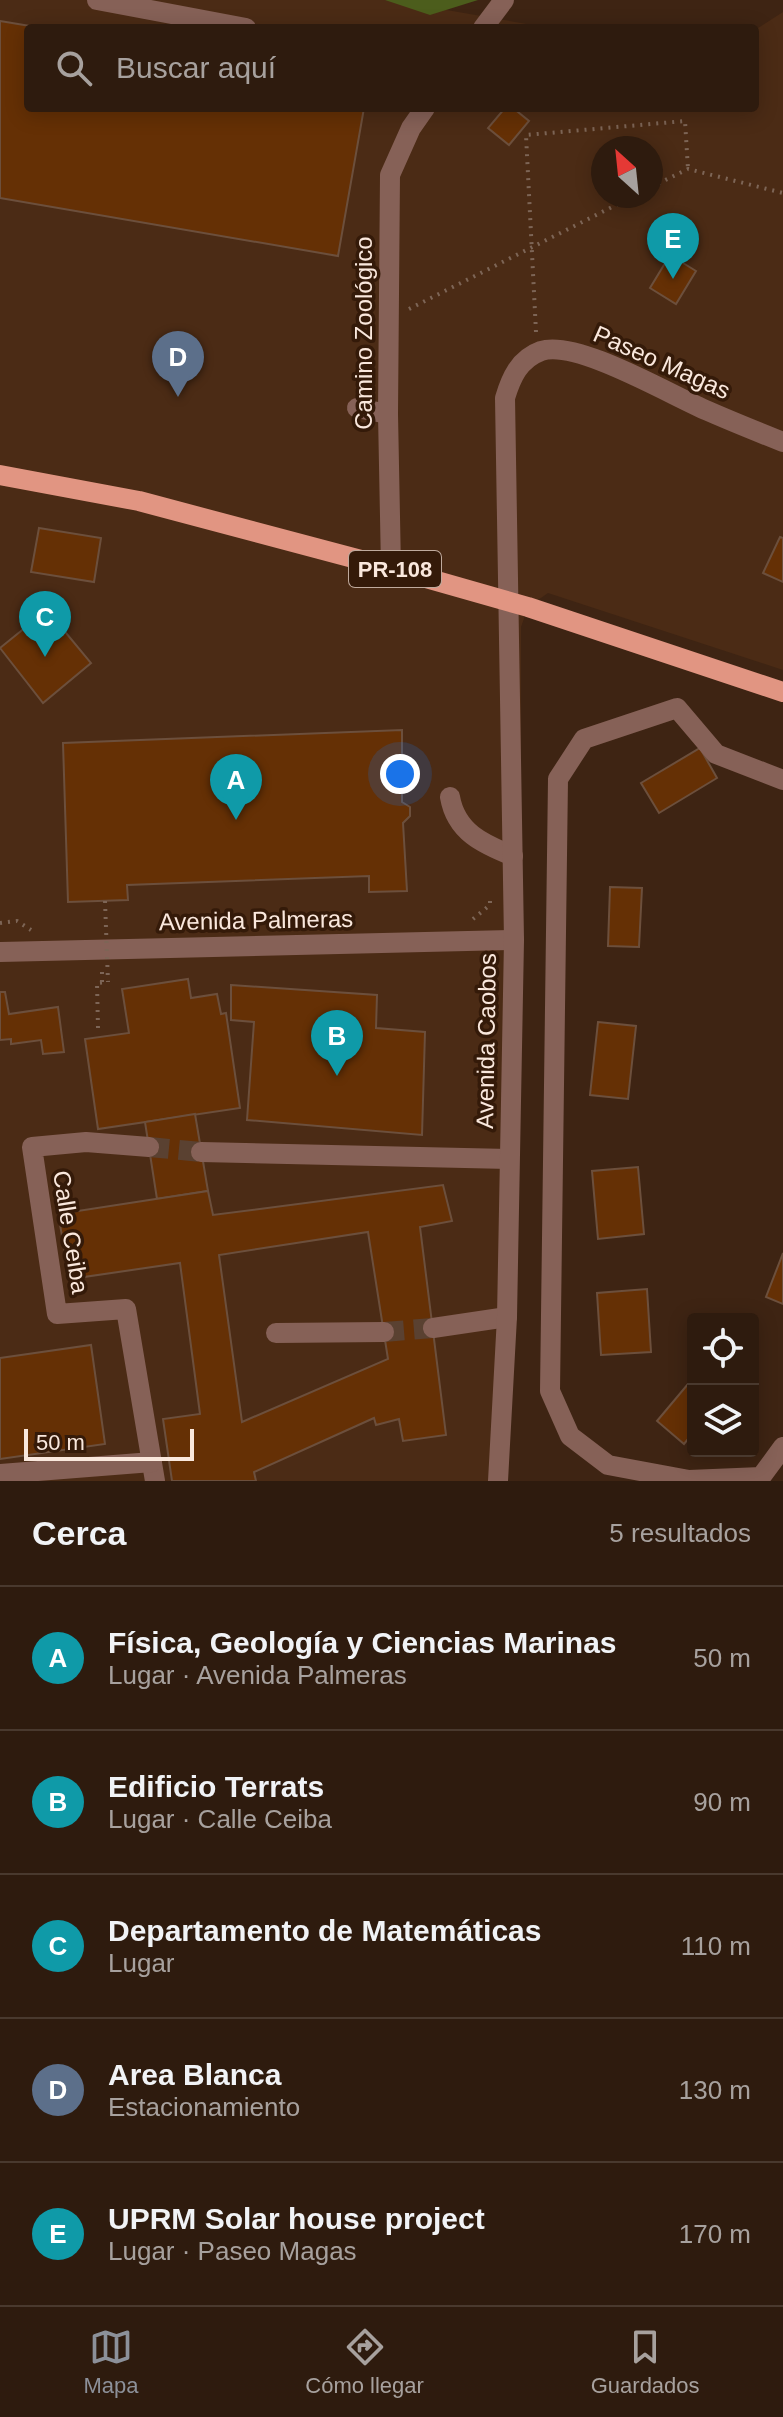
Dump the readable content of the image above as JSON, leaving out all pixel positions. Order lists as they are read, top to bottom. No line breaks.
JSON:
{"streets":{"main road":["PR-108"],"street":["Camino Zoológico","Paseo Magas","Avenida Palmeras","Avenida Caobos","Calle Ceiba"]},"crossings":[["Camino Zoológico","PR-108"],["PR-108","Avenida Caobos"],["Avenida Palmeras","Avenida Caobos"]],"scale_bar":"50 m","north":"top left","page":{"search":"Buscar aquí","pins":["E","D","C","A","B"],"scale":"50 m","heading":["Cerca","5 resultados"],"list":[{"mark":"A","name":"Física, Geología y Ciencias Marinas","note":"Lugar · Avenida Palmeras","value":"50 m"},{"mark":"B","name":"Edificio Terrats","note":"Lugar · Calle Ceiba","value":"90 m"},{"mark":"C","name":"Departamento de Matemáticas","note":"Lugar","value":"110 m"},{"mark":"D","name":"Area Blanca","note":"Estacionamiento","value":"130 m"},{"mark":"E","name":"UPRM Solar house project","note":"Lugar · Paseo Magas","value":"170 m"}],"nav":["Mapa","Cómo llegar","Guardados"]}}
